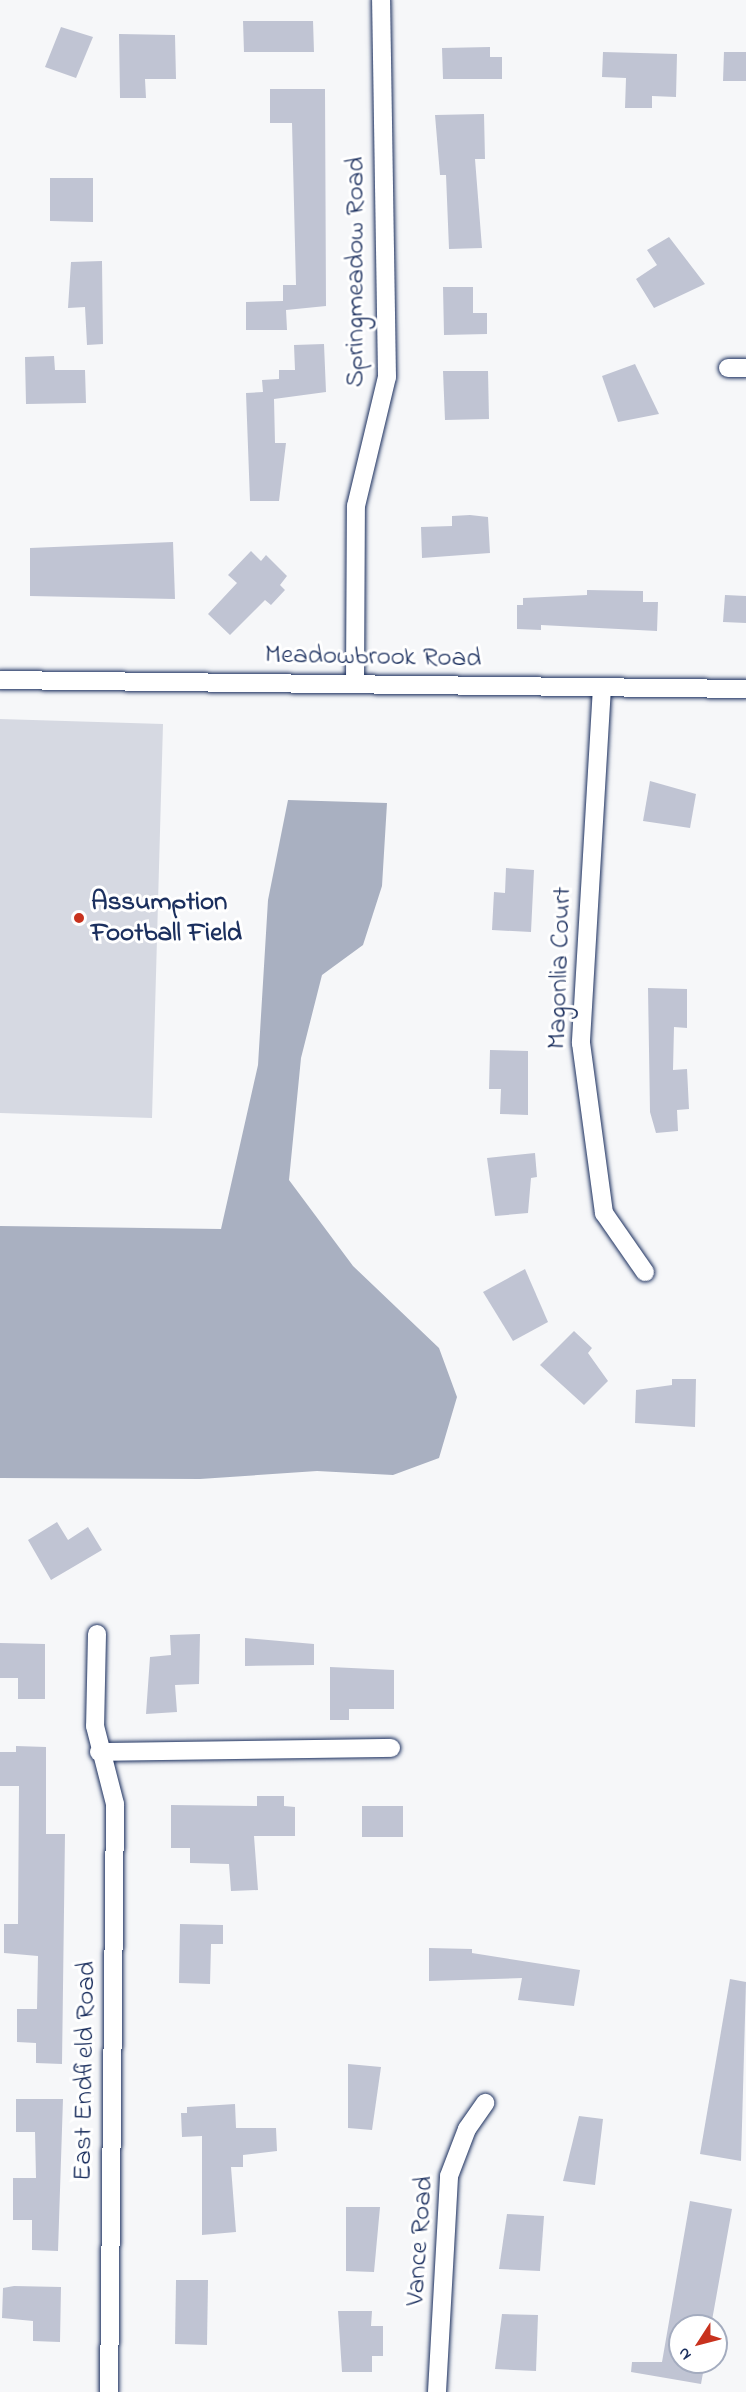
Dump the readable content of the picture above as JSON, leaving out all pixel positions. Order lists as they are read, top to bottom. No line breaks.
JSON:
{"streets":{"street":["Springmeadow Road","Meadowbrook Road","Magonlia Court","East Endfield Road","Vance Road"]},"crossings":[["Springmeadow Road","Meadowbrook Road"],["Meadowbrook Road","Magonlia Court"]],"places":["Assumption Football Field"],"north":"bottom left"}
